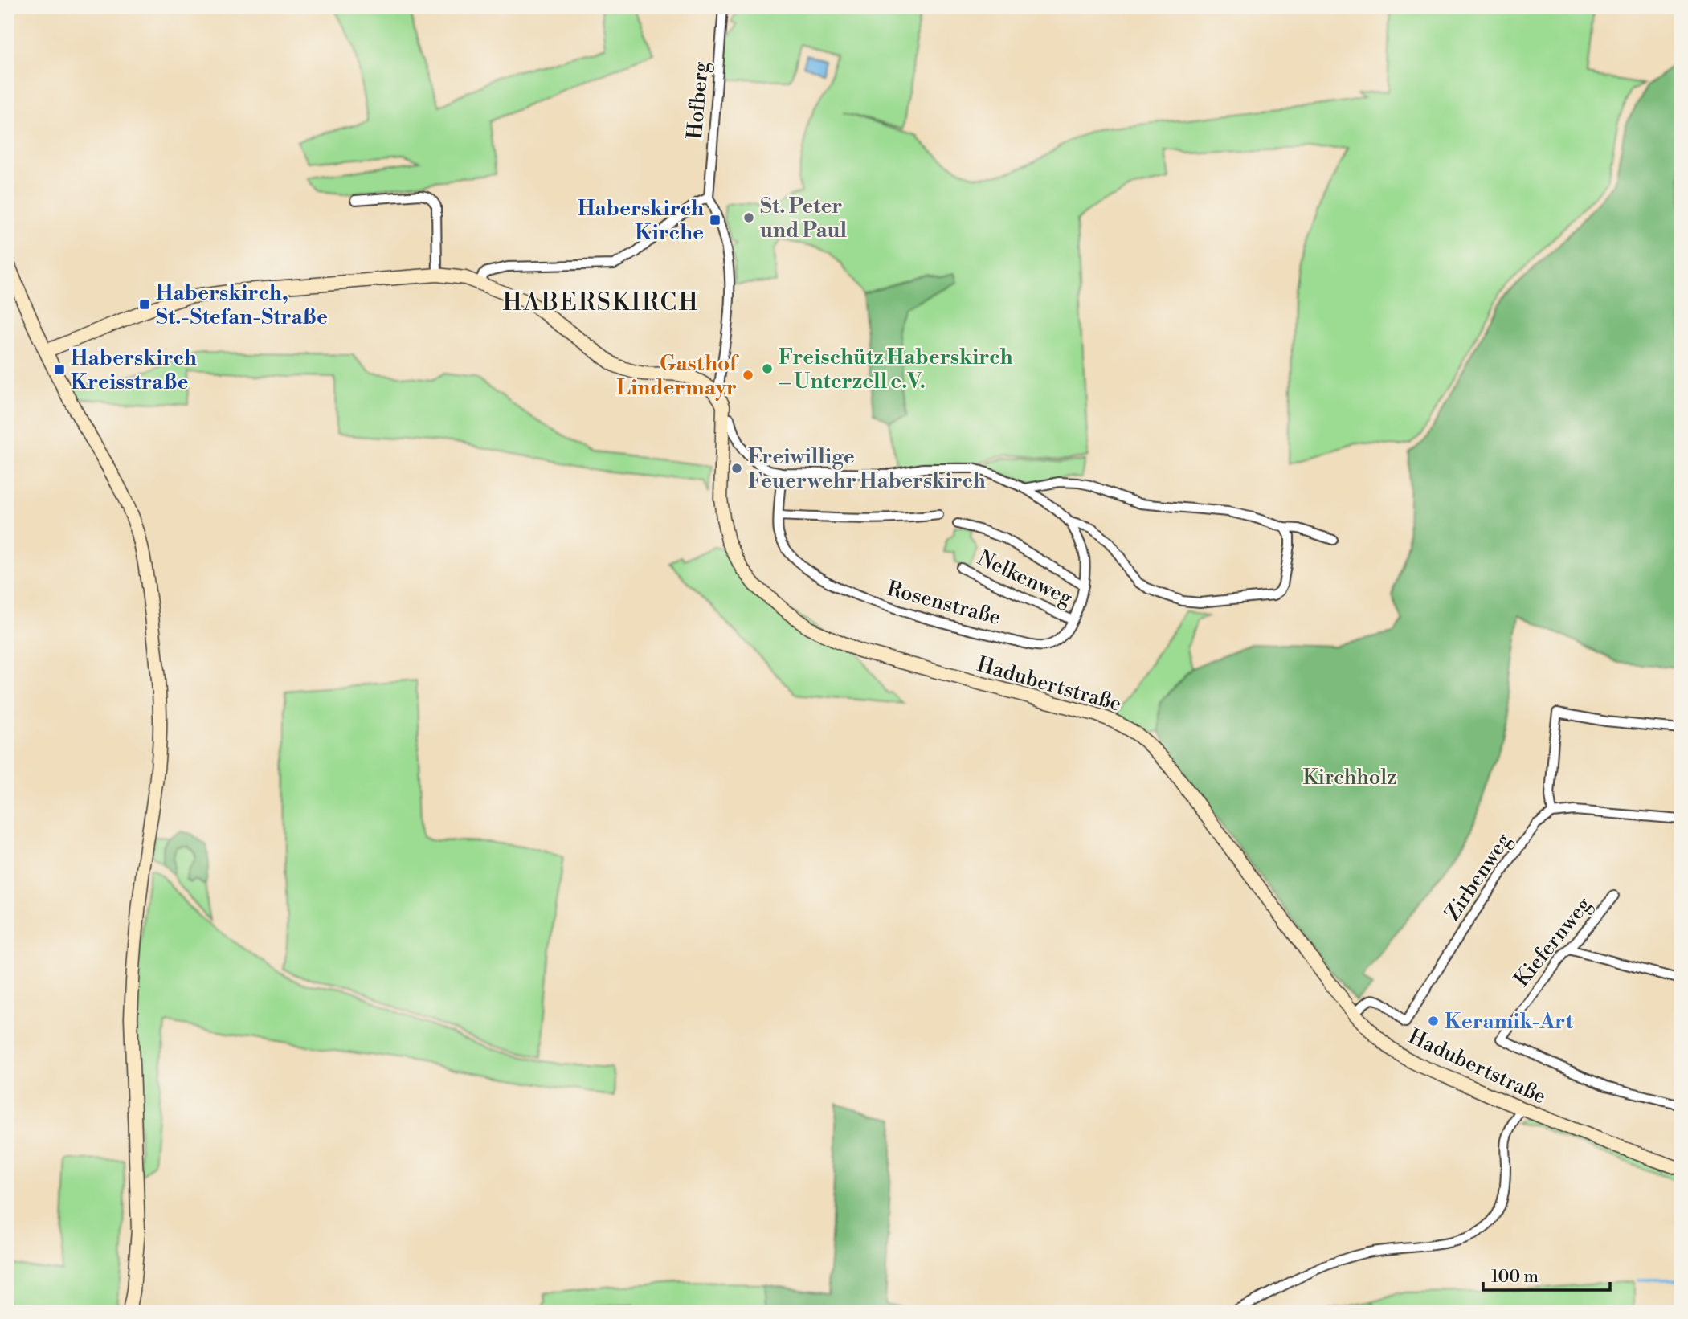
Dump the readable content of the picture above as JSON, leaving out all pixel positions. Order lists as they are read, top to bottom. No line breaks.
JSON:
{"streets":{"street":["Hofberg","Nelkenweg","Rosenstraße","Hadubertstraße","Zirbenweg","Kiefernweg"]},"crossings":[["Nelkenweg","Rosenstraße"],["Rosenstraße","Hadubertstraße"],["Hadubertstraße","Zirbenweg"]],"districts":["HABERSKIRCH"],"parks":["Kirchholz"],"places":{"other":["St. Peter und Paul","Freischütz Haberskirch – Unterzell e.V.","Gasthof Lindermayr","Freiwillige Feuerwehr Haberskirch","Keramik-Art"],"transit":["Haberskirch Kirche","Haberskirch, St.-Stefan-Straße","Haberskirch Kreisstraße"]},"scale_bar":"100 m"}
